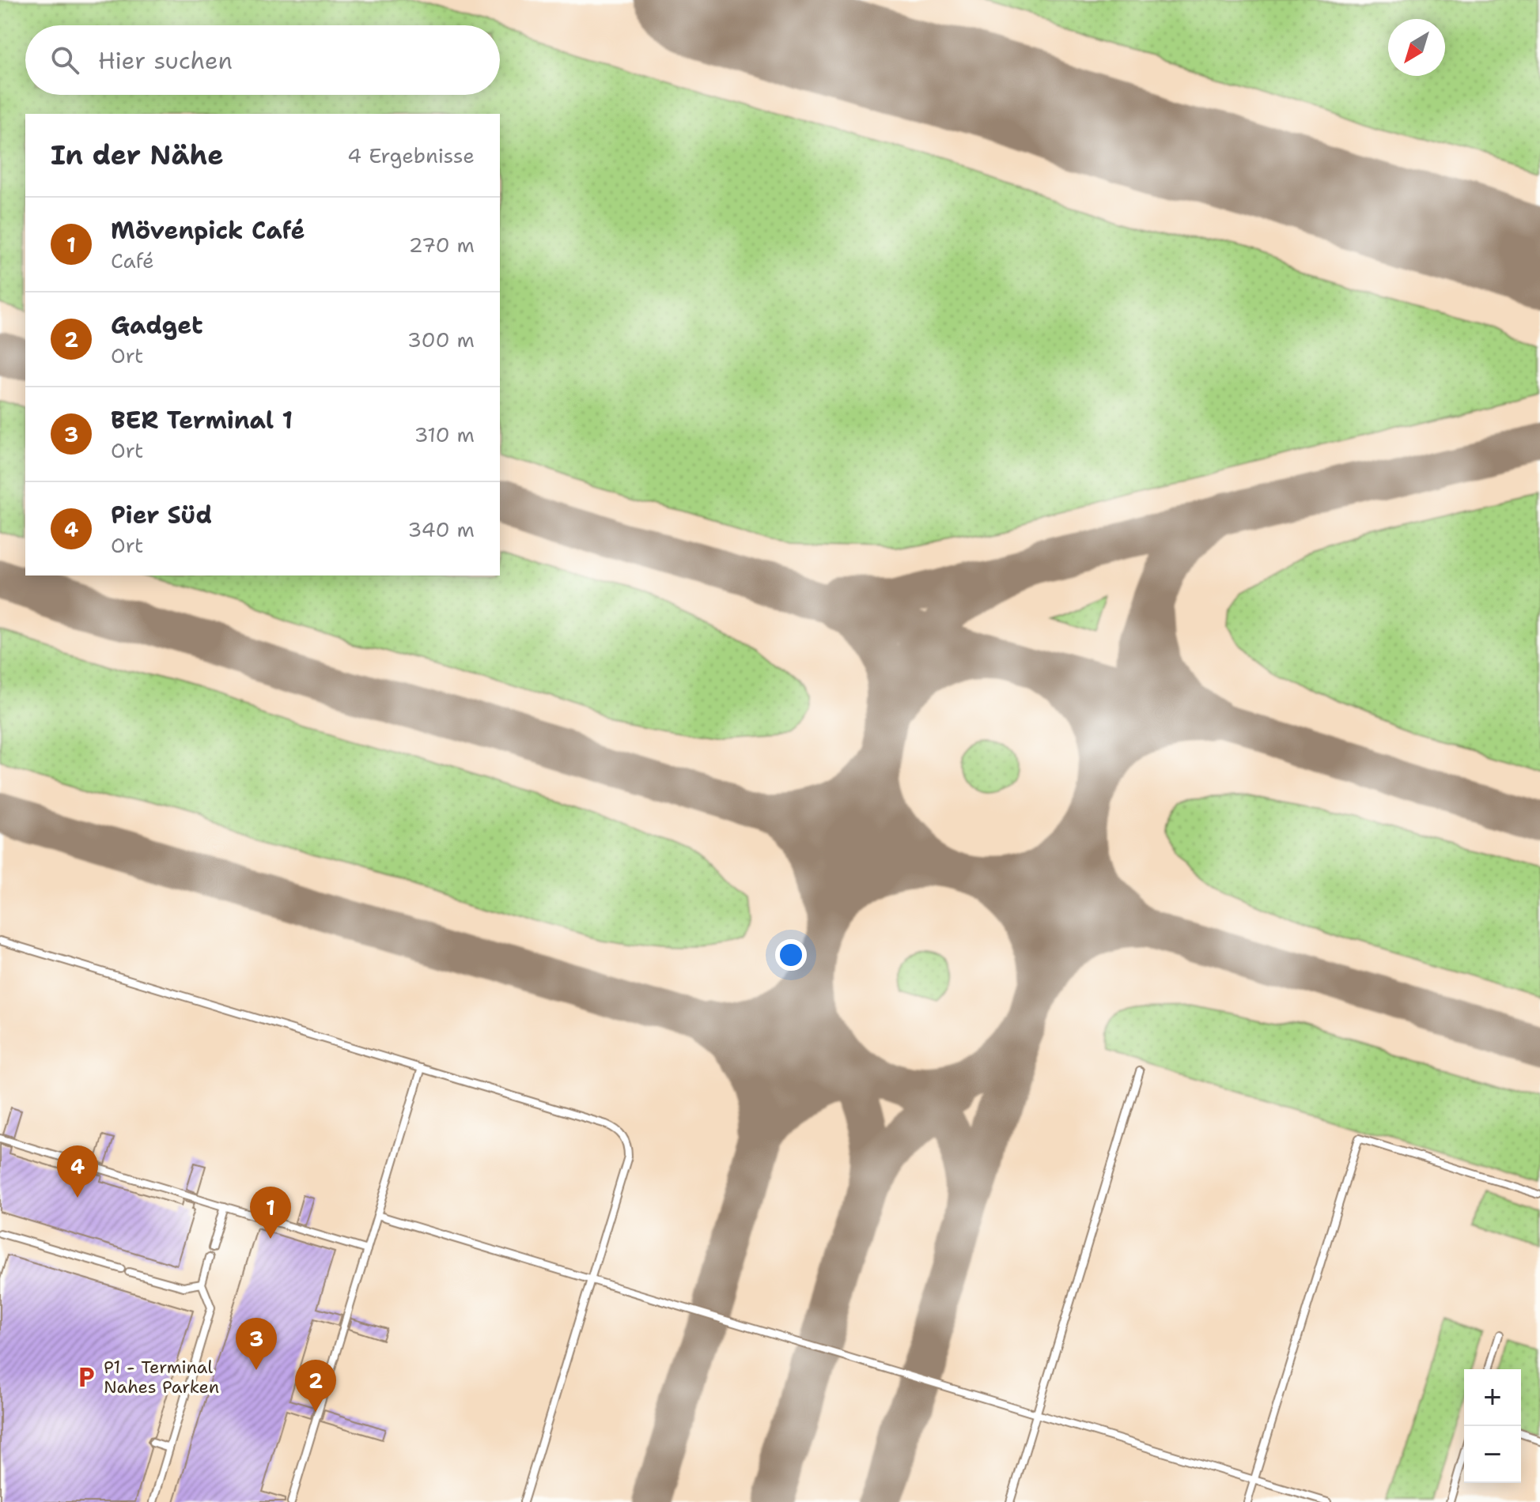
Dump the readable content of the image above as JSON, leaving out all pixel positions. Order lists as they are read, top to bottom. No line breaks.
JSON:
{"places":{"parking":["P1 - Terminal Nahes Parken"]},"north":"bottom left","page":{"search":"Hier suchen","heading":["In der Nähe","4 Ergebnisse"],"list":[{"mark":"1","name":"Mövenpick Café","note":"Café","value":"270 m"},{"mark":"2","name":"Gadget","note":"Ort","value":"300 m"},{"mark":"3","name":"BER Terminal 1","note":"Ort","value":"310 m"},{"mark":"4","name":"Pier Süd","note":"Ort","value":"340 m"}],"pins":["4","1","3","2"],"map_buttons":["+","−"]}}
